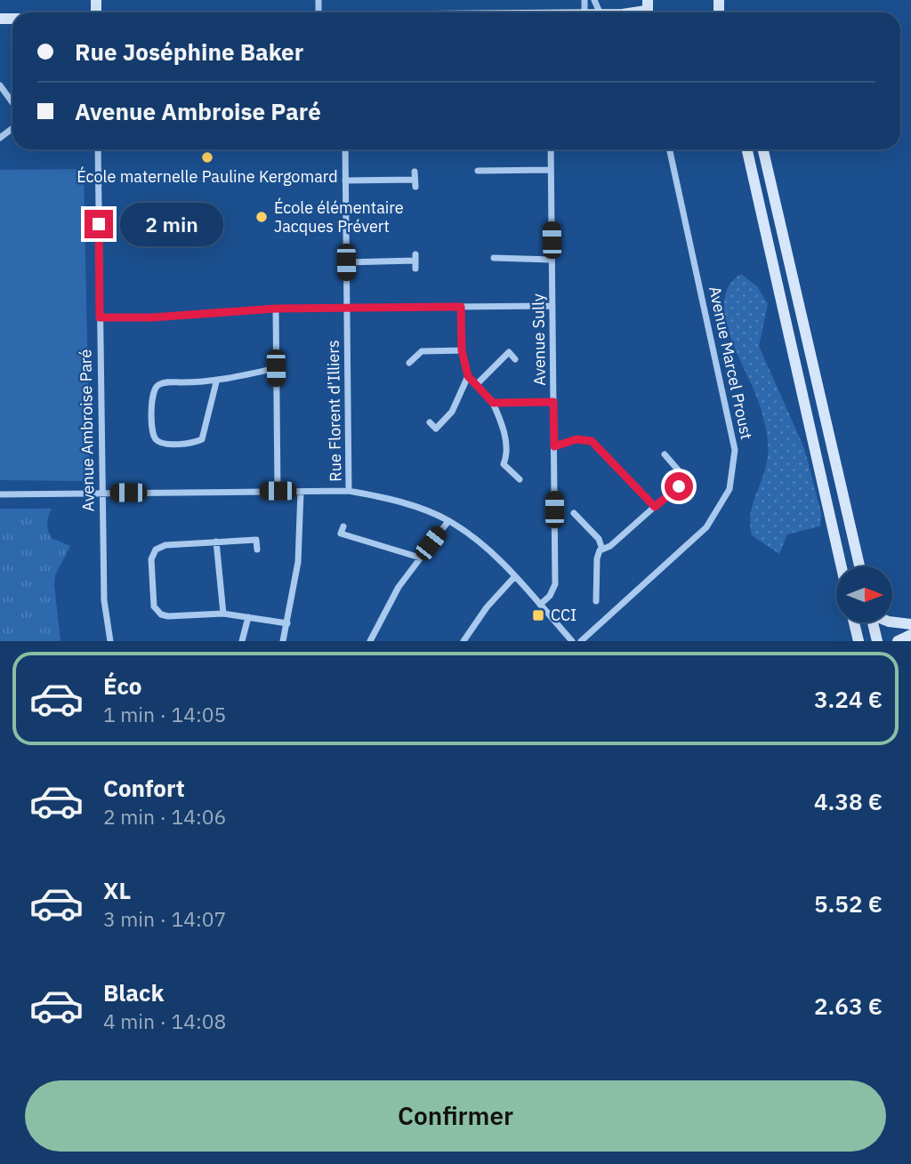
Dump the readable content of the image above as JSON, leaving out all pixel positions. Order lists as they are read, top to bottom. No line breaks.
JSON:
{"streets":{"street":["Avenue Sully","Avenue Marcel Proust","Rue Florent d'Illiers","Avenue Ambroise Paré"]},"places":{"other":["École maternelle Pauline Kergomard","École élémentaire Jacques Prévert"],"transit":["CCI"]},"north":"right","page":{"banner":["Rue Joséphine Baker","Avenue Ambroise Paré"],"bubble":"2 min","list":[{"name":"Éco","note":"1 min · 14:05","value":"3.24 €"},{"name":"Confort","note":"2 min · 14:06","value":"4.38 €"},{"name":"XL","note":"3 min · 14:07","value":"5.52 €"},{"name":"Black","note":"4 min · 14:08","value":"2.63 €"}],"buttons":"Confirmer"}}
